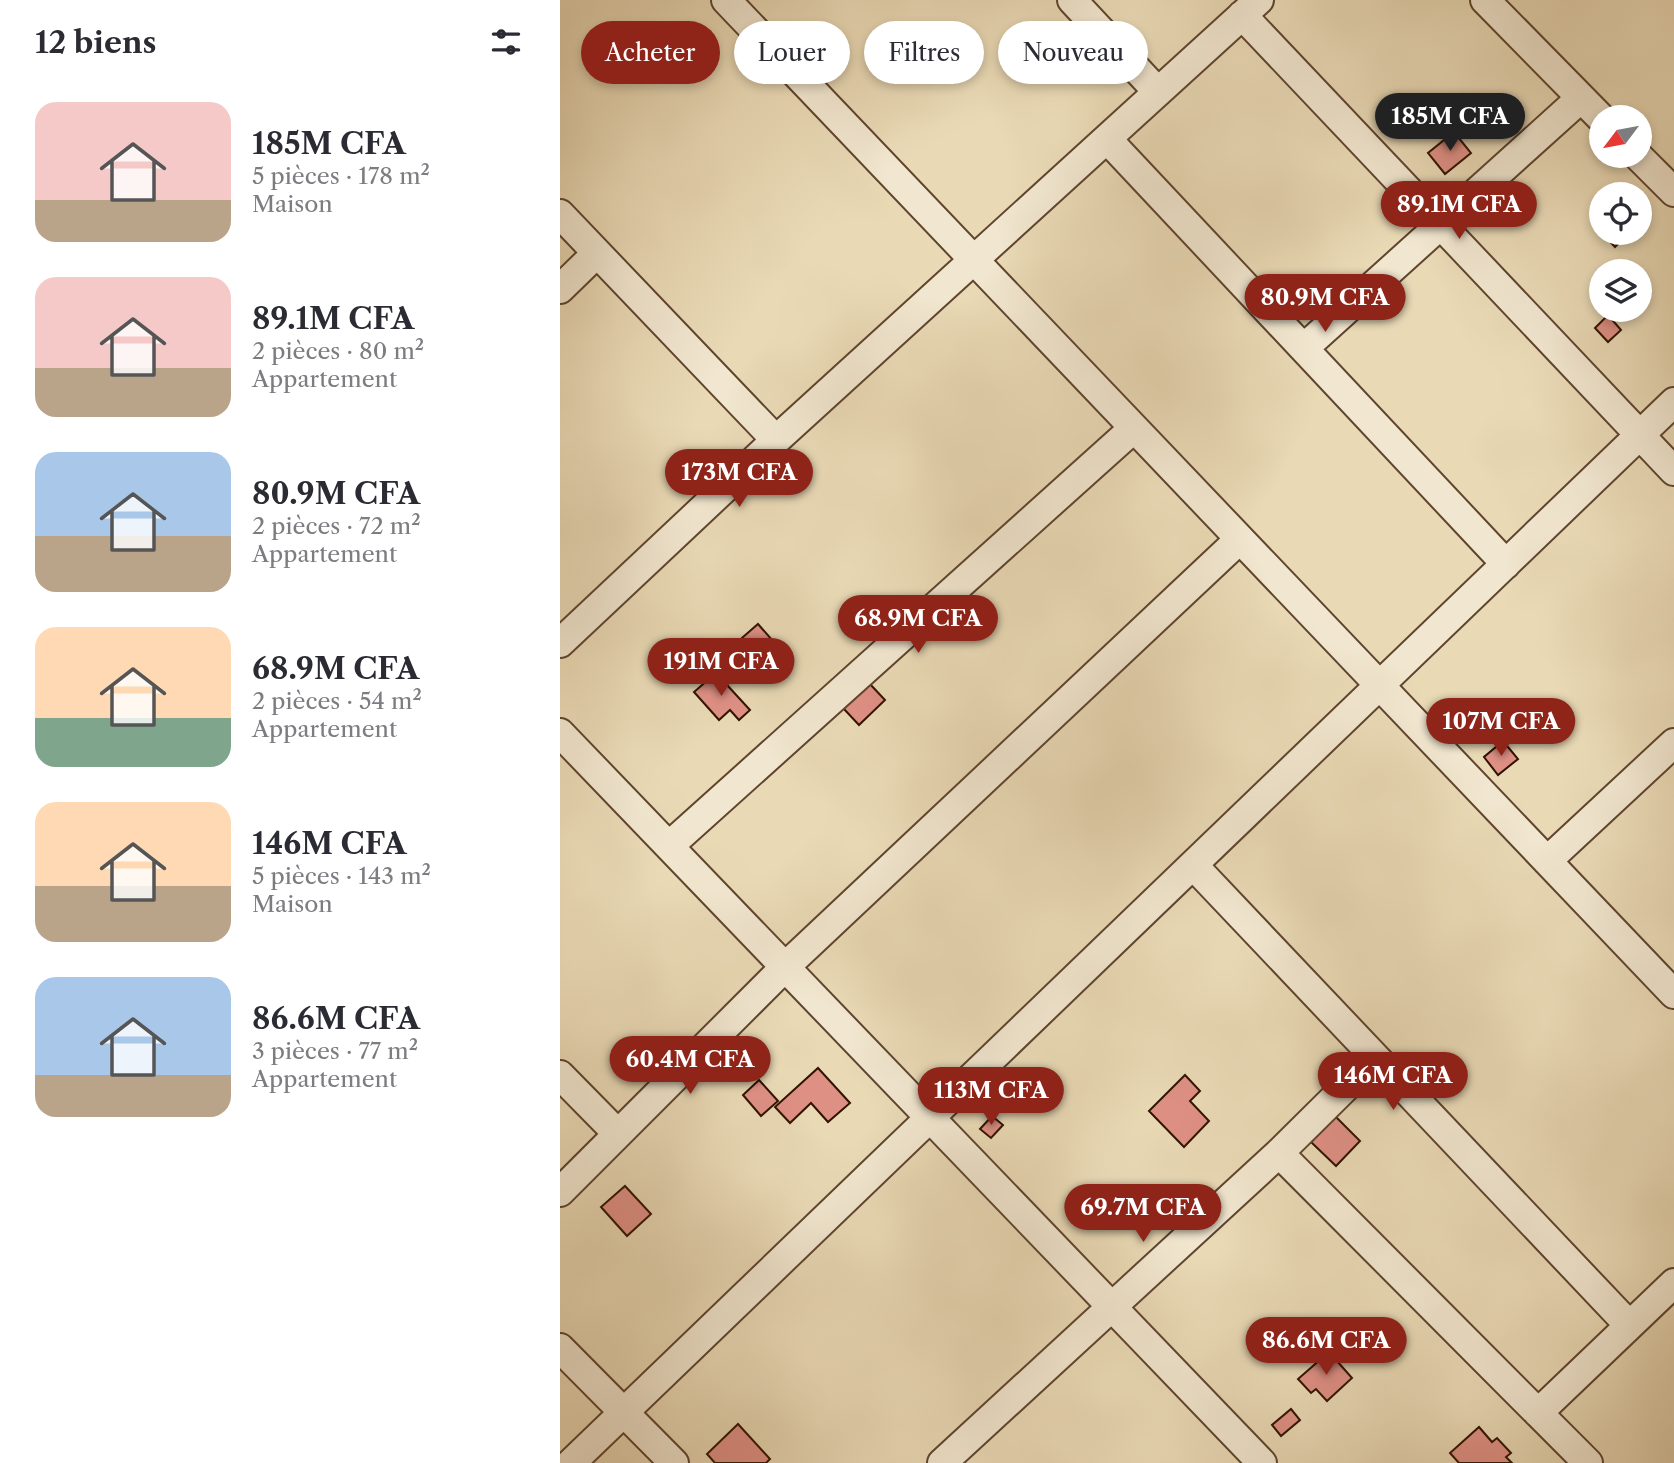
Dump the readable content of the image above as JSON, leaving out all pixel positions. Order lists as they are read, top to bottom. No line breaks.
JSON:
{"north":"bottom left","page":{"heading":"12 biens","chip":["Acheter","Louer","Filtres","Nouveau"],"list":[{"name":"185M CFA","note":"5 pièces · 178 m² · Maison"},{"name":"89.1M CFA","note":"2 pièces · 80 m² · Appartement"},{"name":"80.9M CFA","note":"2 pièces · 72 m² · Appartement"},{"name":"68.9M CFA","note":"2 pièces · 54 m² · Appartement"},{"name":"146M CFA","note":"5 pièces · 143 m² · Maison"},{"name":"86.6M CFA","note":"3 pièces · 77 m² · Appartement"}],"price":["185M CFA","89.1M CFA","80.9M CFA","173M CFA","68.9M CFA","191M CFA","107M CFA","60.4M CFA","146M CFA","113M CFA","69.7M CFA","86.6M CFA"]}}
